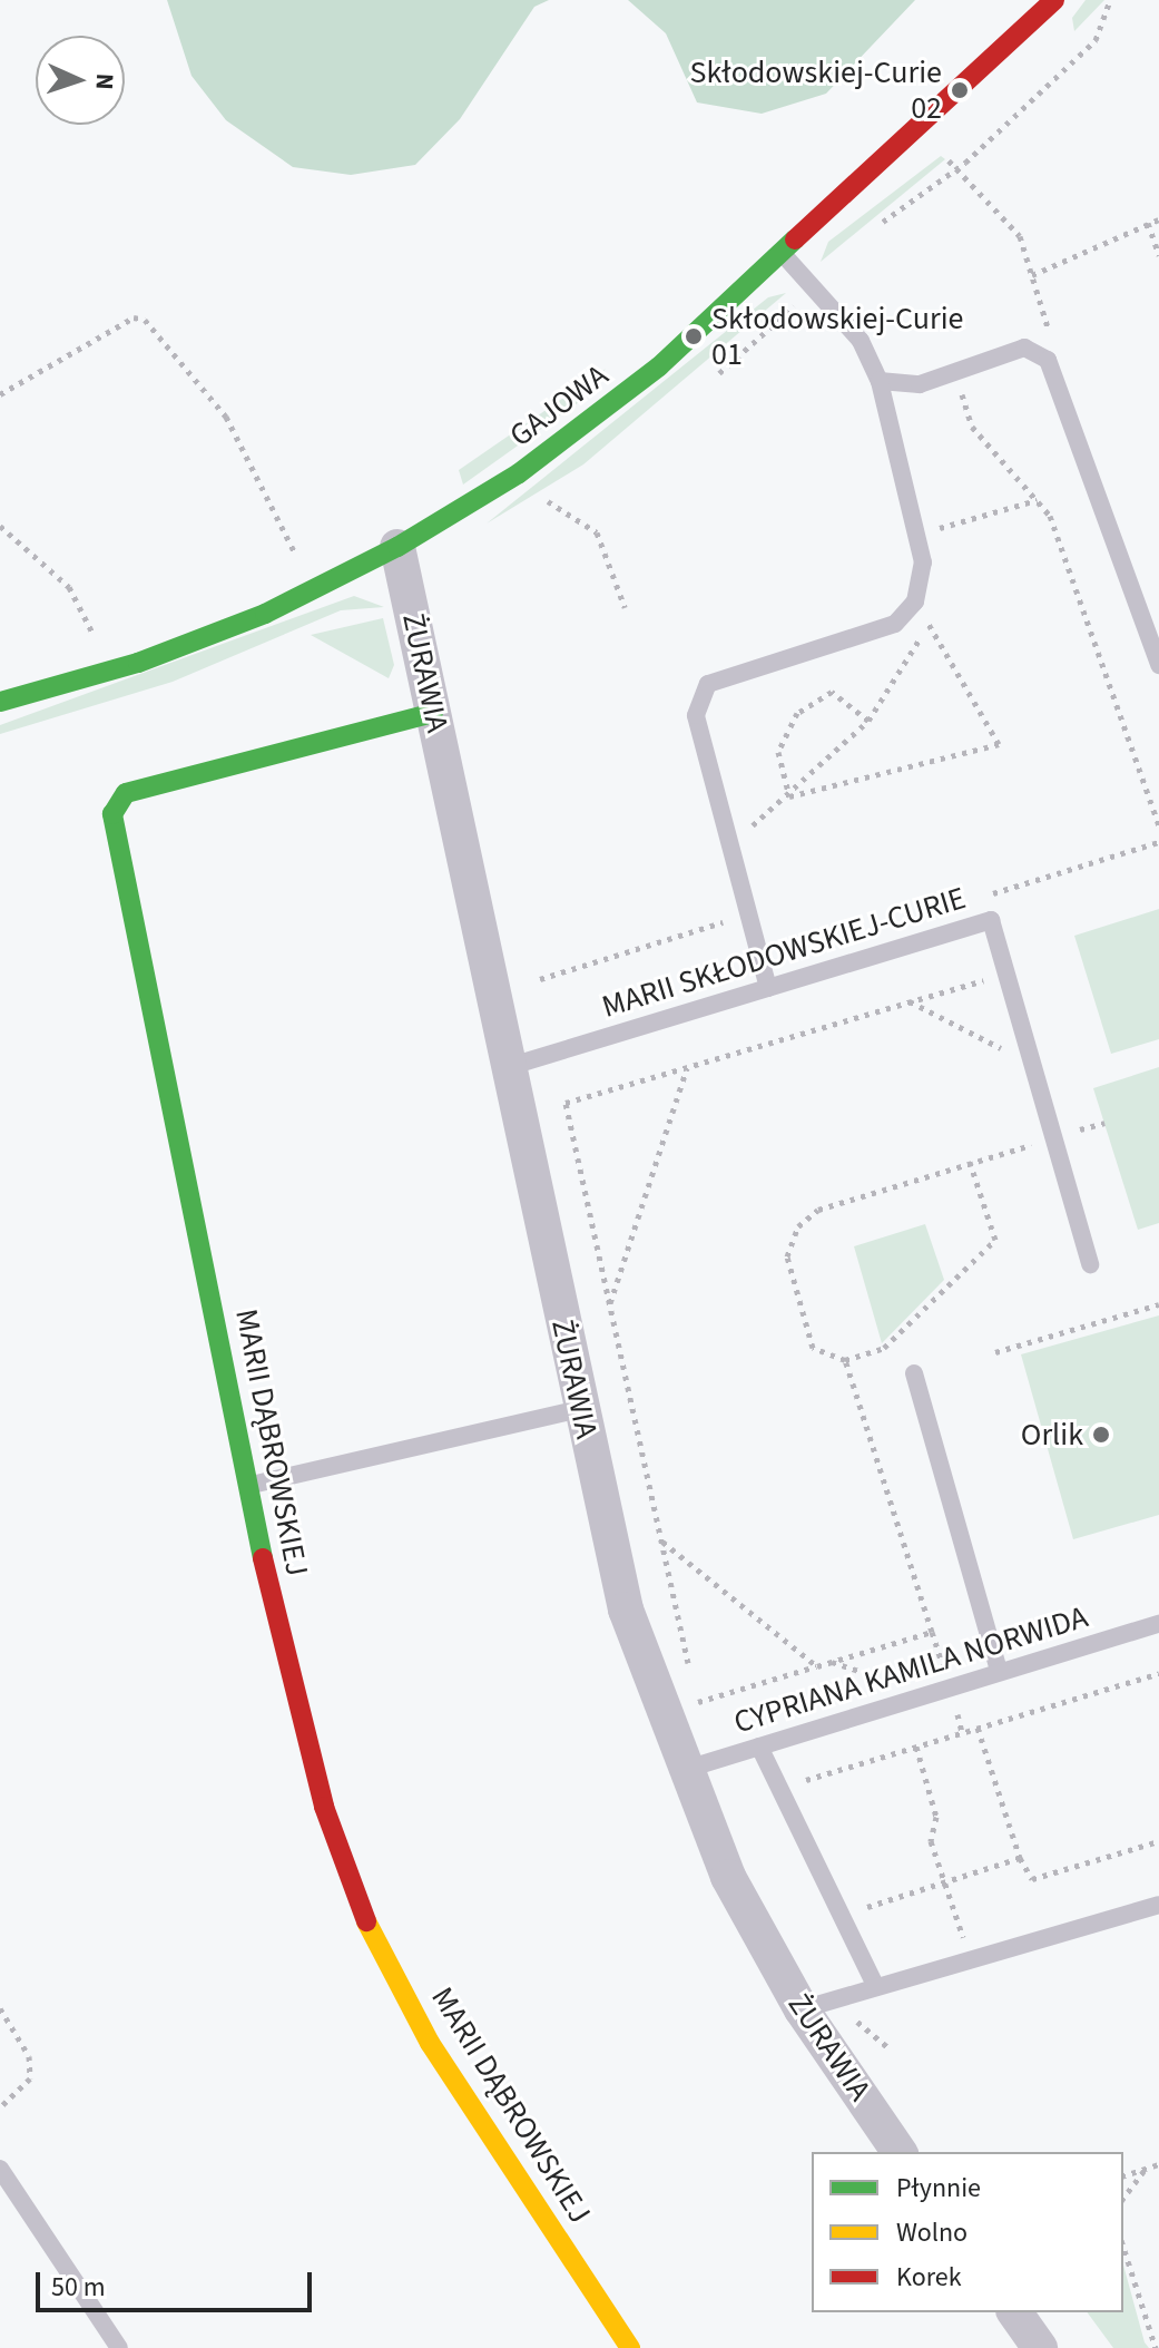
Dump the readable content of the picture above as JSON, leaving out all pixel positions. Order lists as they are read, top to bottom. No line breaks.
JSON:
{"streets":{"street":["GAJOWA","ŻURAWIA","MARII DĄBROWSKIEJ"],"lane":["MARII SKŁODOWSKIEJ-CURIE","CYPRIANA KAMILA NORWIDA"]},"crossings":[["GAJOWA","ŻURAWIA"],["ŻURAWIA","MARII SKŁODOWSKIEJ-CURIE"],["ŻURAWIA","MARII DĄBROWSKIEJ"],["ŻURAWIA","CYPRIANA KAMILA NORWIDA"]],"places":["Skłodowskiej-Curie 02","Skłodowskiej-Curie 01","Orlik"],"legend":["Płynnie","Wolno","Korek"],"scale_bar":"50 m","north":"right"}
